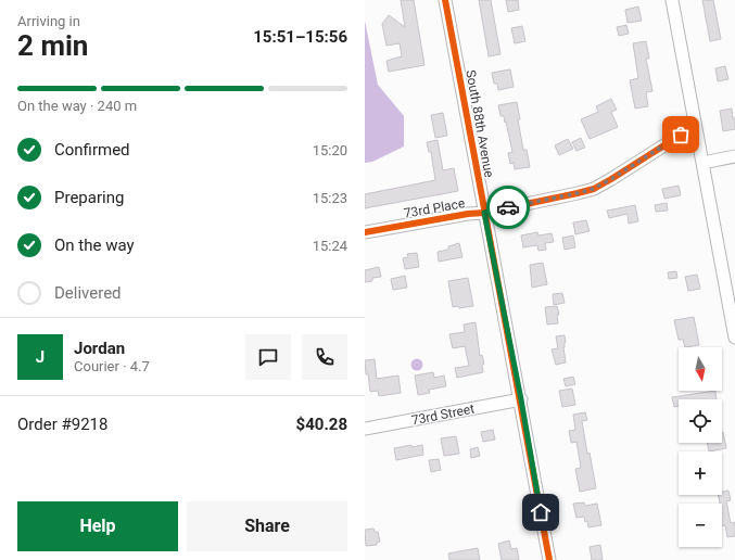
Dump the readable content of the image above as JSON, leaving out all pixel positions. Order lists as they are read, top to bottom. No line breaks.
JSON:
{"streets":{"street":["South 88th Avenue","73rd Place","73rd Street"]},"crossings":[["South 88th Avenue","73rd Place"],["South 88th Avenue","73rd Street"]],"north":"bottom","page":{"heading":["2 min","Arriving in","15:51–15:56"],"panel":["Jordan","Courier · 4.7","Order #9218","$40.28"],"bar":"On the way · 240 m","list":[["Confirmed","15:20"],["Preparing","15:23"],["On the way","15:24"],"Delivered"],"round":"J","map_buttons":["+","−"],"buttons":["Help","Share"]}}
